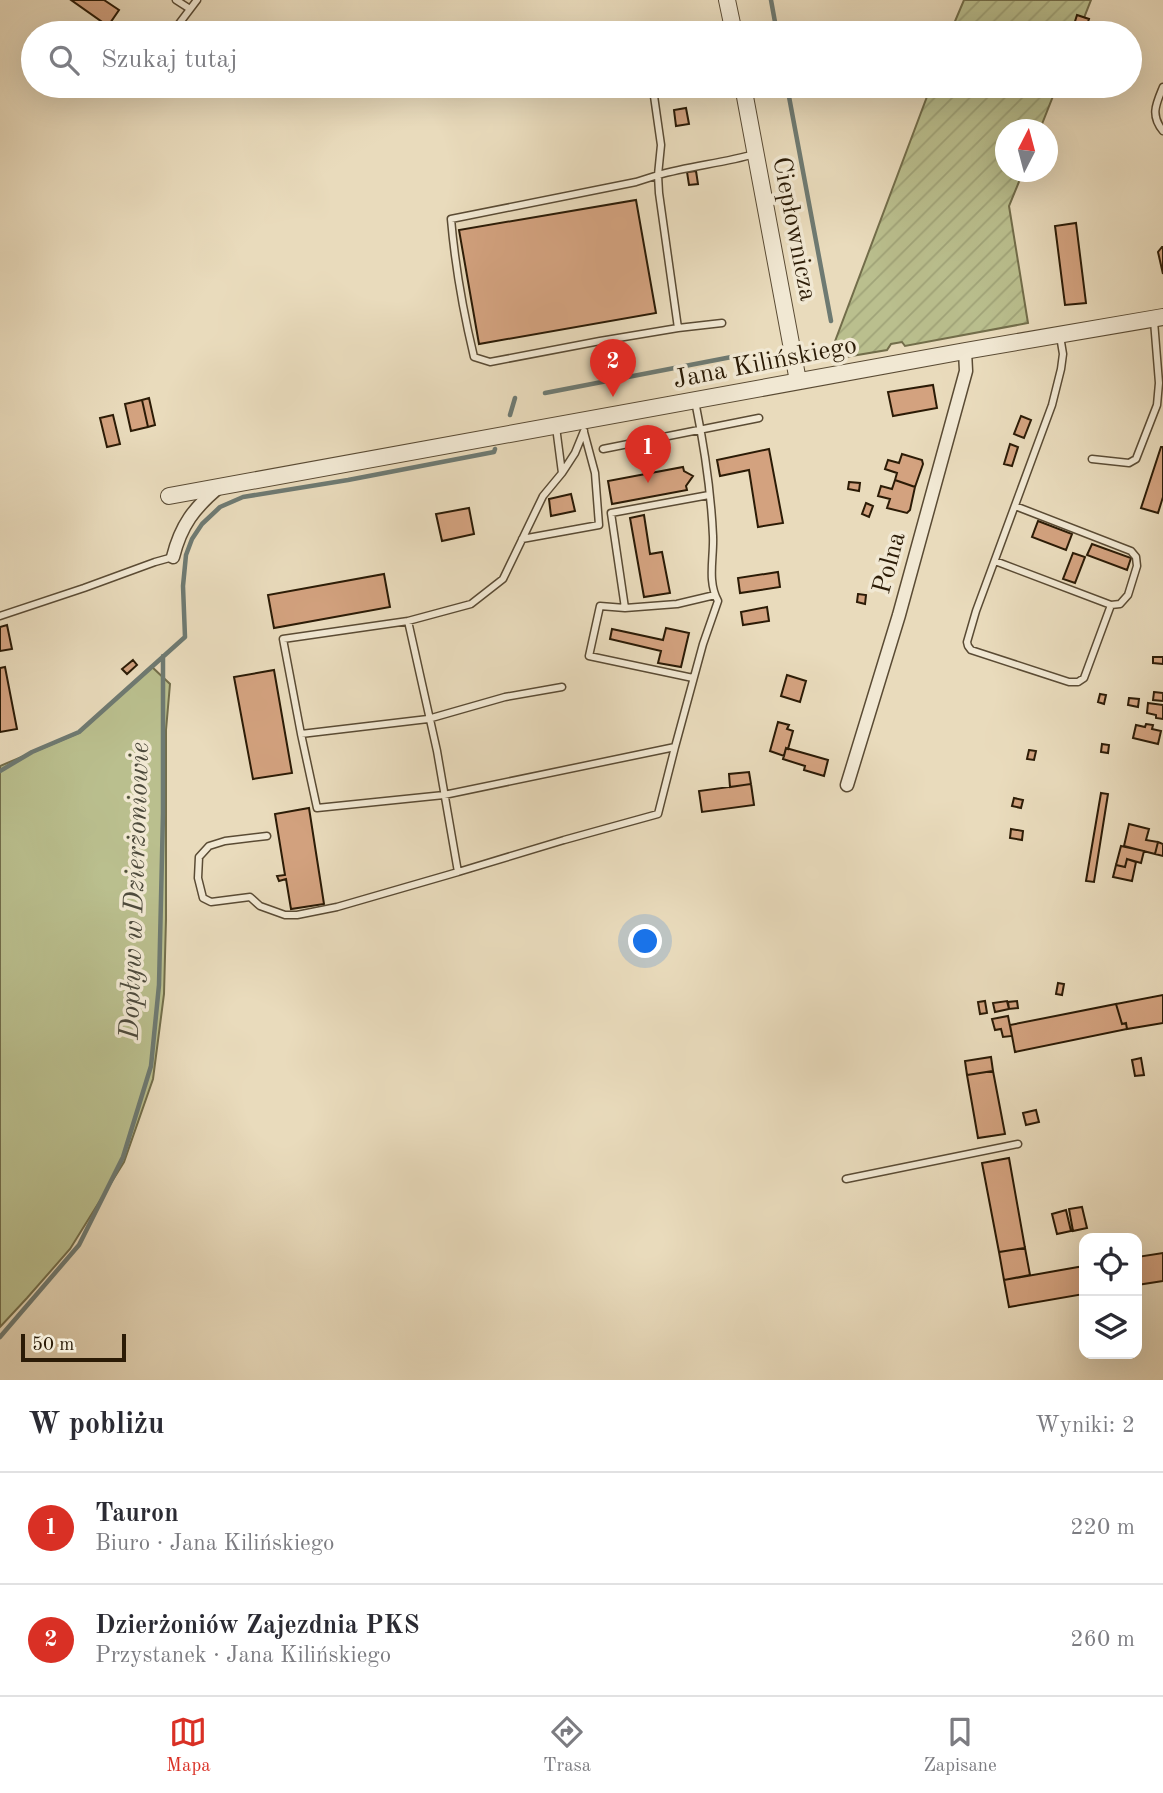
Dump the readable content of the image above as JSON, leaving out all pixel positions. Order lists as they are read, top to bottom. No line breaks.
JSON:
{"streets":{"street":["Ciepłownicza","Jana Kilińskiego","Polna"]},"crossings":[["Ciepłownicza","Jana Kilińskiego"],["Jana Kilińskiego","Polna"]],"water":["Dopływ w Dzierżoniowie"],"scale_bar":"50 m","north":"top","page":{"search":"Szukaj tutaj","pins":["2","1"],"scale":"50 m","heading":["W pobliżu","Wyniki: 2"],"list":[{"mark":"1","name":"Tauron","note":"Biuro · Jana Kilińskiego","value":"220 m"},{"mark":"2","name":"Dzierżoniów Zajezdnia PKS","note":"Przystanek · Jana Kilińskiego","value":"260 m"}],"nav":["Mapa","Trasa","Zapisane"]}}
